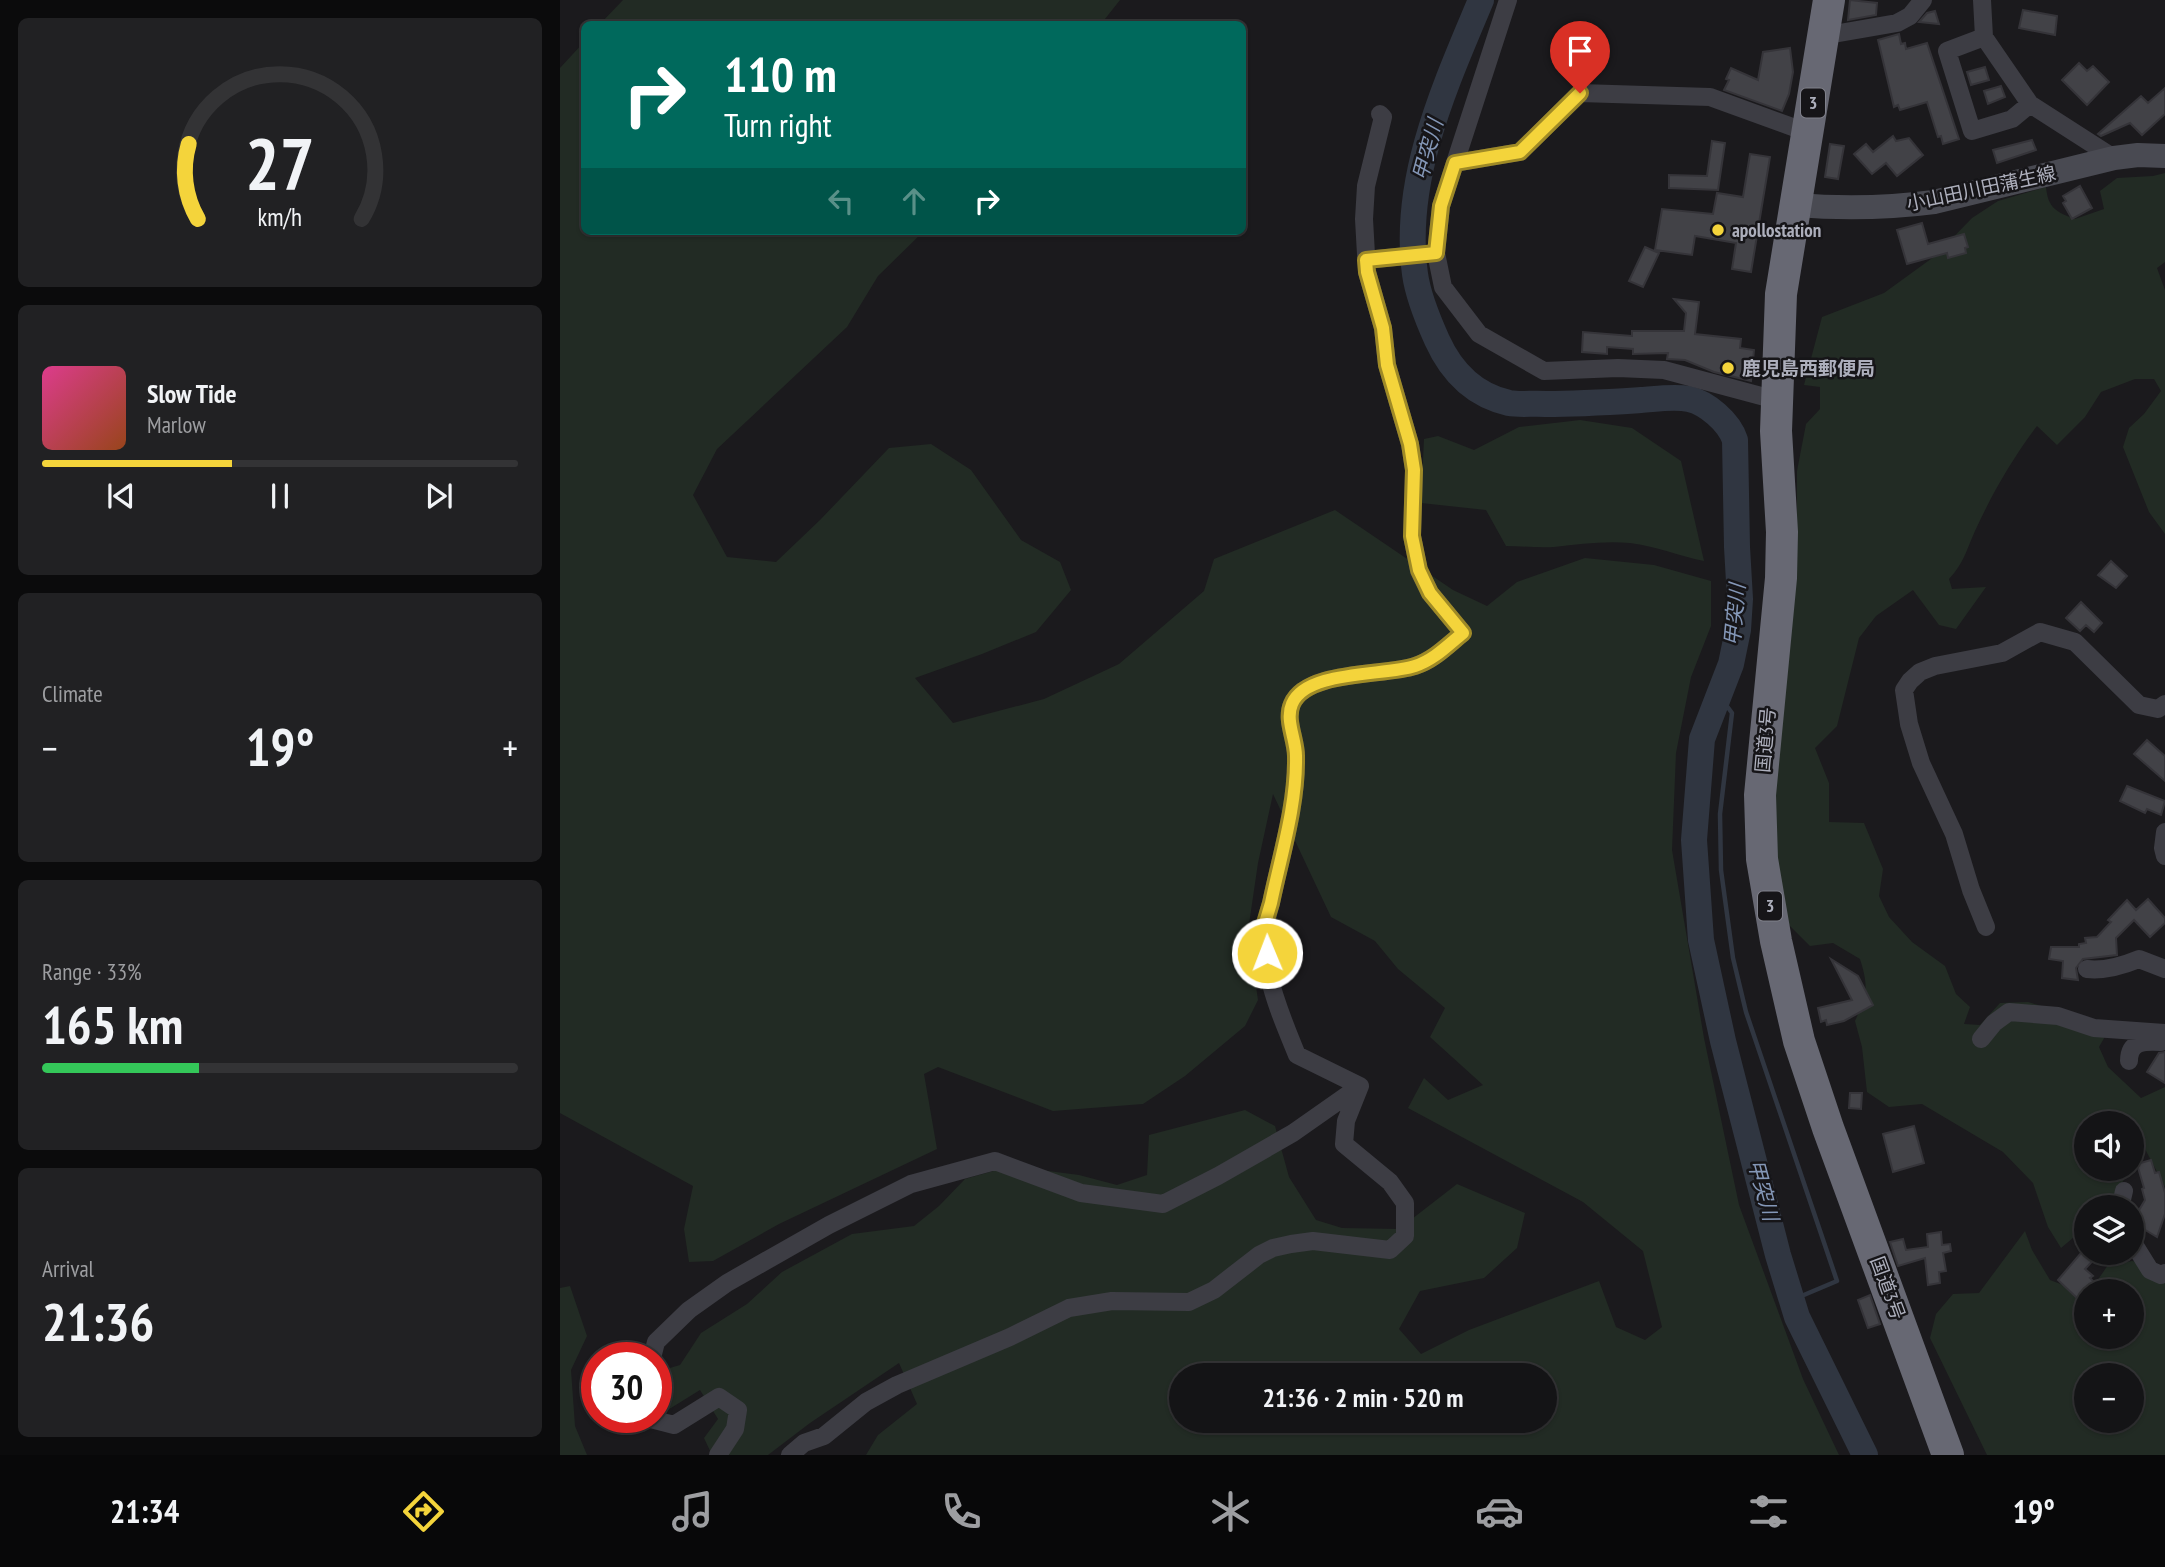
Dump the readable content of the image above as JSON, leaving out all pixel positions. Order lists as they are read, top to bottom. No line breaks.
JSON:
{"streets":{"highway":["3","国道3号"],"main road":["小山田川田蒲生線"]},"crossings":[["小山田川田蒲生線","国道3号"]],"water":["甲突川"],"places":["apollostation","鹿児島西郵便局"],"page":{"turn":["110 m","Turn right"],"song":["Slow Tide","Marlow"],"tile":["Climate",["Range · 33%","165 km"],["Arrival","21:36"]],"heat":["−","19°","+"],"map_buttons":["+","−"],"limit":"30","trip":"21:36 · 2 min · 520 m","tabs":["21:34","19°"],"gauge":["27","km/h"]}}
